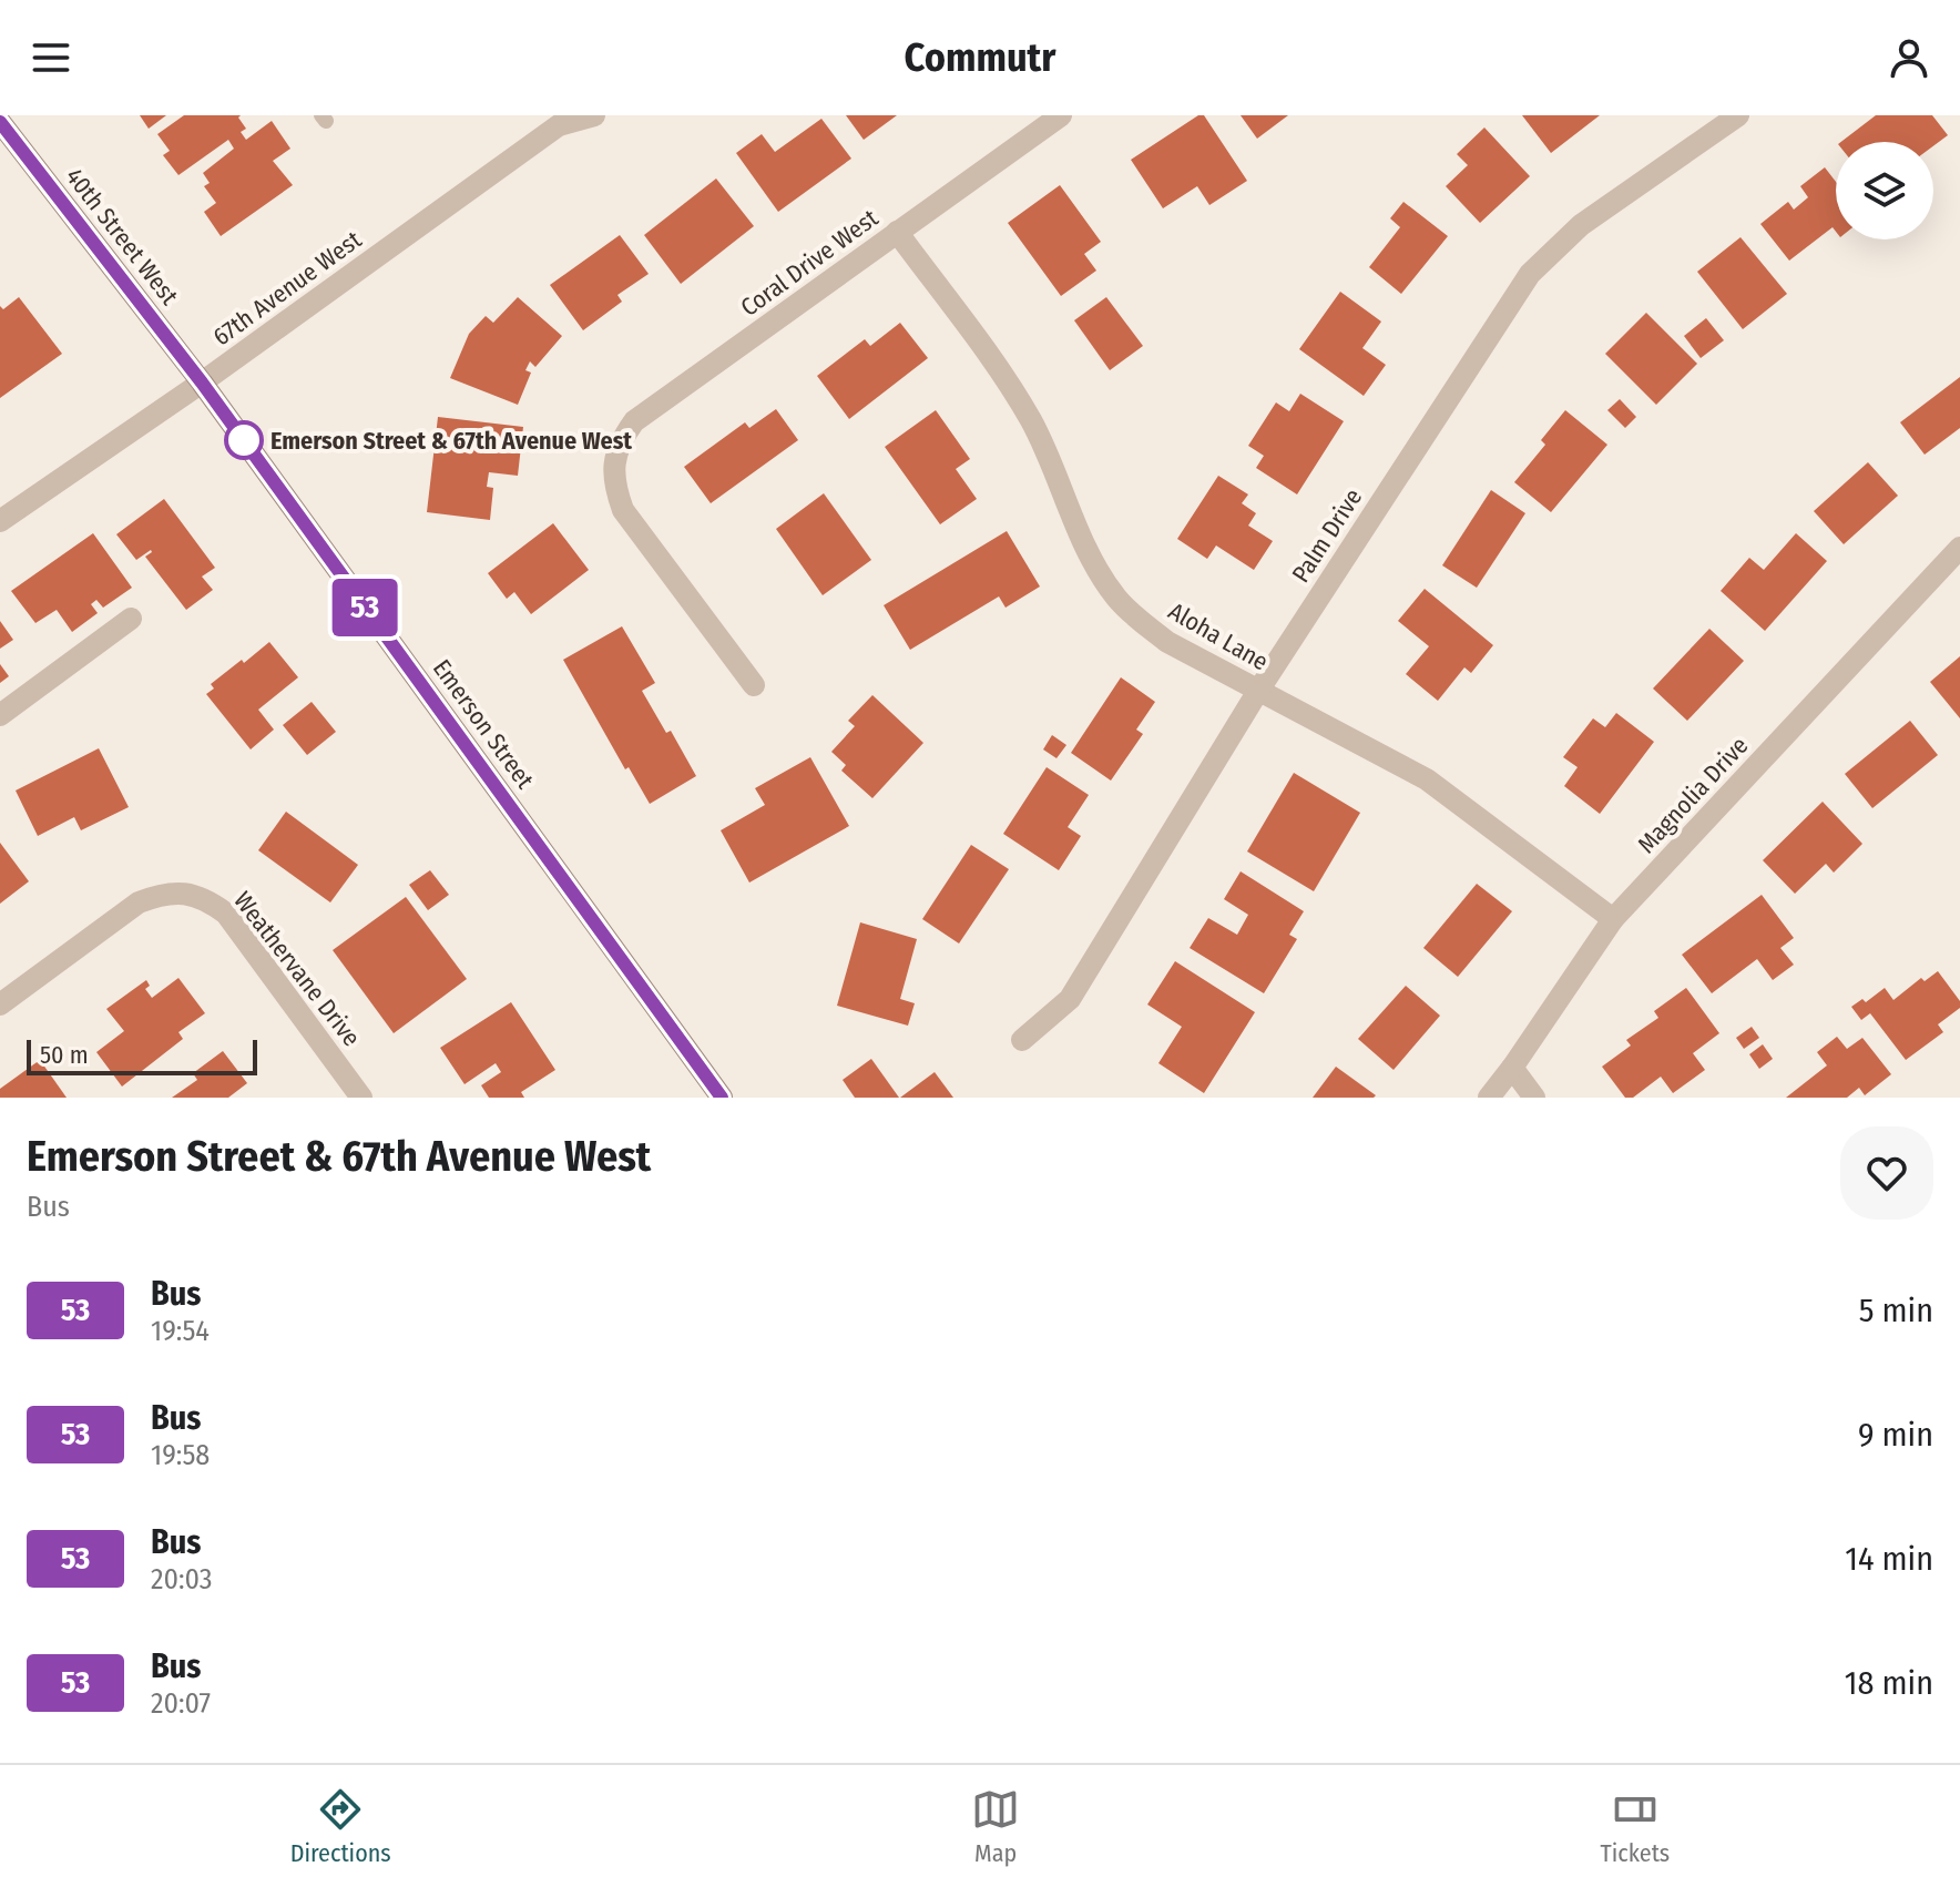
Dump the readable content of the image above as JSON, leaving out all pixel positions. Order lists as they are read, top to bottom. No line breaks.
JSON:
{"streets":{"main road":["40th Street West","Emerson Street"],"street":["Coral Drive West","67th Avenue West","Palm Drive","Aloha Lane","Magnolia Drive","Weathervane Drive"]},"crossings":[["40th Street West","67th Avenue West"],["40th Street West","Emerson Street"],["Coral Drive West","Aloha Lane"],["67th Avenue West","Emerson Street"],["Palm Drive","Aloha Lane"],["Aloha Lane","Magnolia Drive"]],"places":["Emerson Street & 67th Avenue West"],"lines":["bus line 53"],"scale_bar":"50 m","page":{"header":"Commutr","on_map":"53","scale":"50 m","heading":["Emerson Street & 67th Avenue West","Bus"],"list":[{"mark":"53","name":"Bus","note":"19:54","value":"5 min"},{"mark":"53","name":"Bus","note":"19:58","value":"9 min"},{"mark":"53","name":"Bus","note":"20:03","value":"14 min"},{"mark":"53","name":"Bus","note":"20:07","value":"18 min"}],"tabs":["Directions","Map","Tickets"]}}
